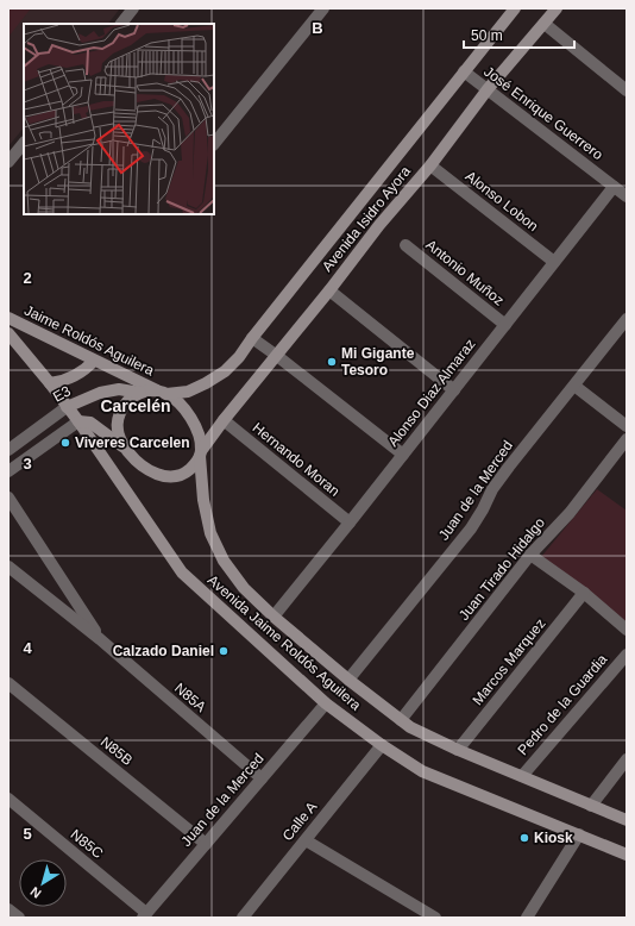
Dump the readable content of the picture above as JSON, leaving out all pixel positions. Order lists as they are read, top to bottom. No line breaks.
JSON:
{"streets":{"street":["José Enrique Guerrero","Alonso Lobon","Avenida Isidro Ayora","Antonio Muñoz","Jaime Roldós Aguilera","Alonso Diaz Almaraz","E3","Hernando Moran","Juan de la Merced","Juan Tirado Hidalgo","Avenida Jaime Roldós Aguilera","Marcos Marquez","N85A","Pedro de la Guardia","N85B","Calle A","N85C"]},"crossings":[["José Enrique Guerrero","Avenida Isidro Ayora"],["José Enrique Guerrero","Alonso Diaz Almaraz"],["Alonso Lobon","Avenida Isidro Ayora"],["Alonso Lobon","Alonso Diaz Almaraz"],["Avenida Isidro Ayora","Jaime Roldós Aguilera"],["Avenida Isidro Ayora","E3"],["Avenida Isidro Ayora","Hernando Moran"],["Avenida Isidro Ayora","Avenida Jaime Roldós Aguilera"],["Antonio Muñoz","Alonso Diaz Almaraz"],["Jaime Roldós Aguilera","E3"],["Jaime Roldós Aguilera","Avenida Jaime Roldós Aguilera"],["Alonso Diaz Almaraz","Hernando Moran"],["Alonso Diaz Almaraz","Avenida Jaime Roldós Aguilera"],["E3","Avenida Jaime Roldós Aguilera"],["Juan de la Merced","Avenida Jaime Roldós Aguilera"],["Juan de la Merced","N85A"],["Juan de la Merced","N85B"],["Juan de la Merced","N85C"],["Juan Tirado Hidalgo","Avenida Jaime Roldós Aguilera"],["Avenida Jaime Roldós Aguilera","Marcos Marquez"],["Avenida Jaime Roldós Aguilera","Pedro de la Guardia"],["Avenida Jaime Roldós Aguilera","Calle A"]],"districts":["Carcelén"],"places":["Mi Gigante Tesoro","Viveres Carcelen","Calzado Daniel","Kiosk"],"scale_bar":"50 m","north":"bottom left","grid":{"columns":["B"],"rows":["2","3","4","5"]}}
